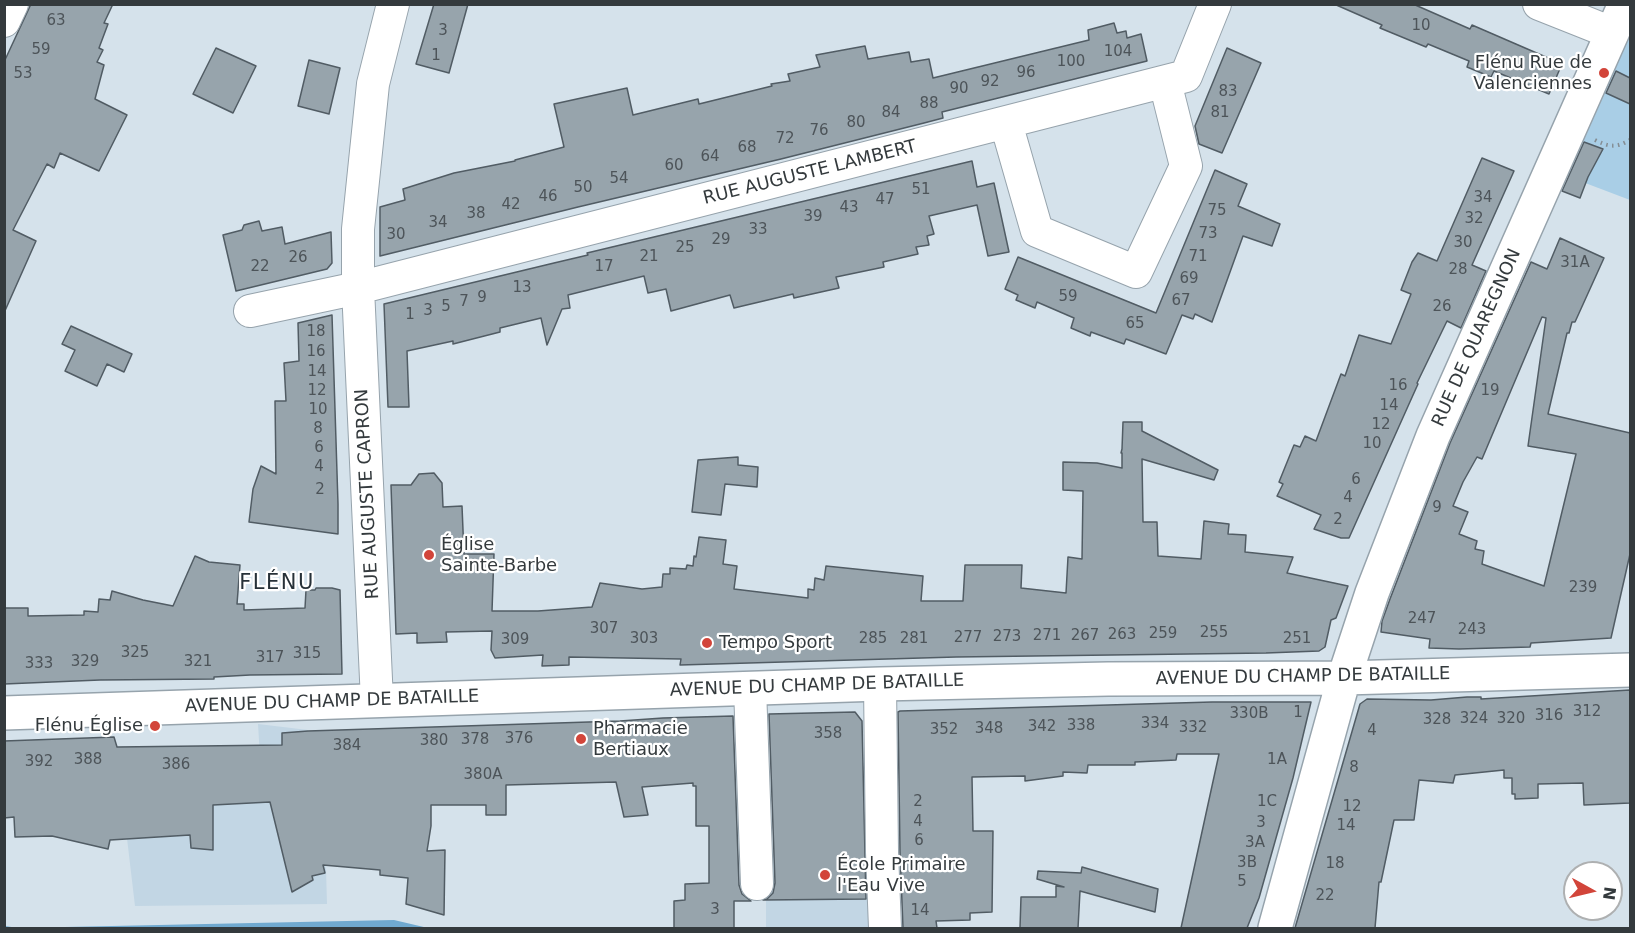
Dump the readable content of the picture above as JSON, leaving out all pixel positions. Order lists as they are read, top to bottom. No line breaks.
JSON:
{"streets":{"street":["RUE AUGUSTE LAMBERT","RUE DE QUAREGNON","RUE AUGUSTE CAPRON","AVENUE DU CHAMP DE BATAILLE"]},"crossings":[["RUE AUGUSTE LAMBERT","RUE AUGUSTE CAPRON"],["RUE DE QUAREGNON","AVENUE DU CHAMP DE BATAILLE"],["RUE AUGUSTE CAPRON","AVENUE DU CHAMP DE BATAILLE"]],"districts":["FLÉNU"],"places":["Flénu Rue de Valenciennes","Église Sainte-Barbe","Tempo Sport","Flénu Église","Pharmacie Bertiaux","École Primaire l'Eau Vive"],"house_numbers":["63","10","3","59","104","1","100","96","53","92","90","83","88","84","81","80","76","72","68","64","60","54","50","51","46","34","47","42","43","75","38","39","32","34","33","73","30","29","30","25","21","71","26","31A","22","17","28","69","13","59","9","67","7","5","26","3","1","65","18","16","14","16","12","19","14","10","12","8","10","6","4","6","2","4","9","2","239","247","307","243","255","259","263","271","267","273","277","303","285","281","251","309","325","315","317","329","321","333","312","1","330B","316","324","320","328","334","338","342","332","348","352","4","358","376","378","380","384","388","1A","392","386","8","380A","2","1C","12","4","3","14","6","3A","3B","18","5","22","3","14"],"north":"right"}
